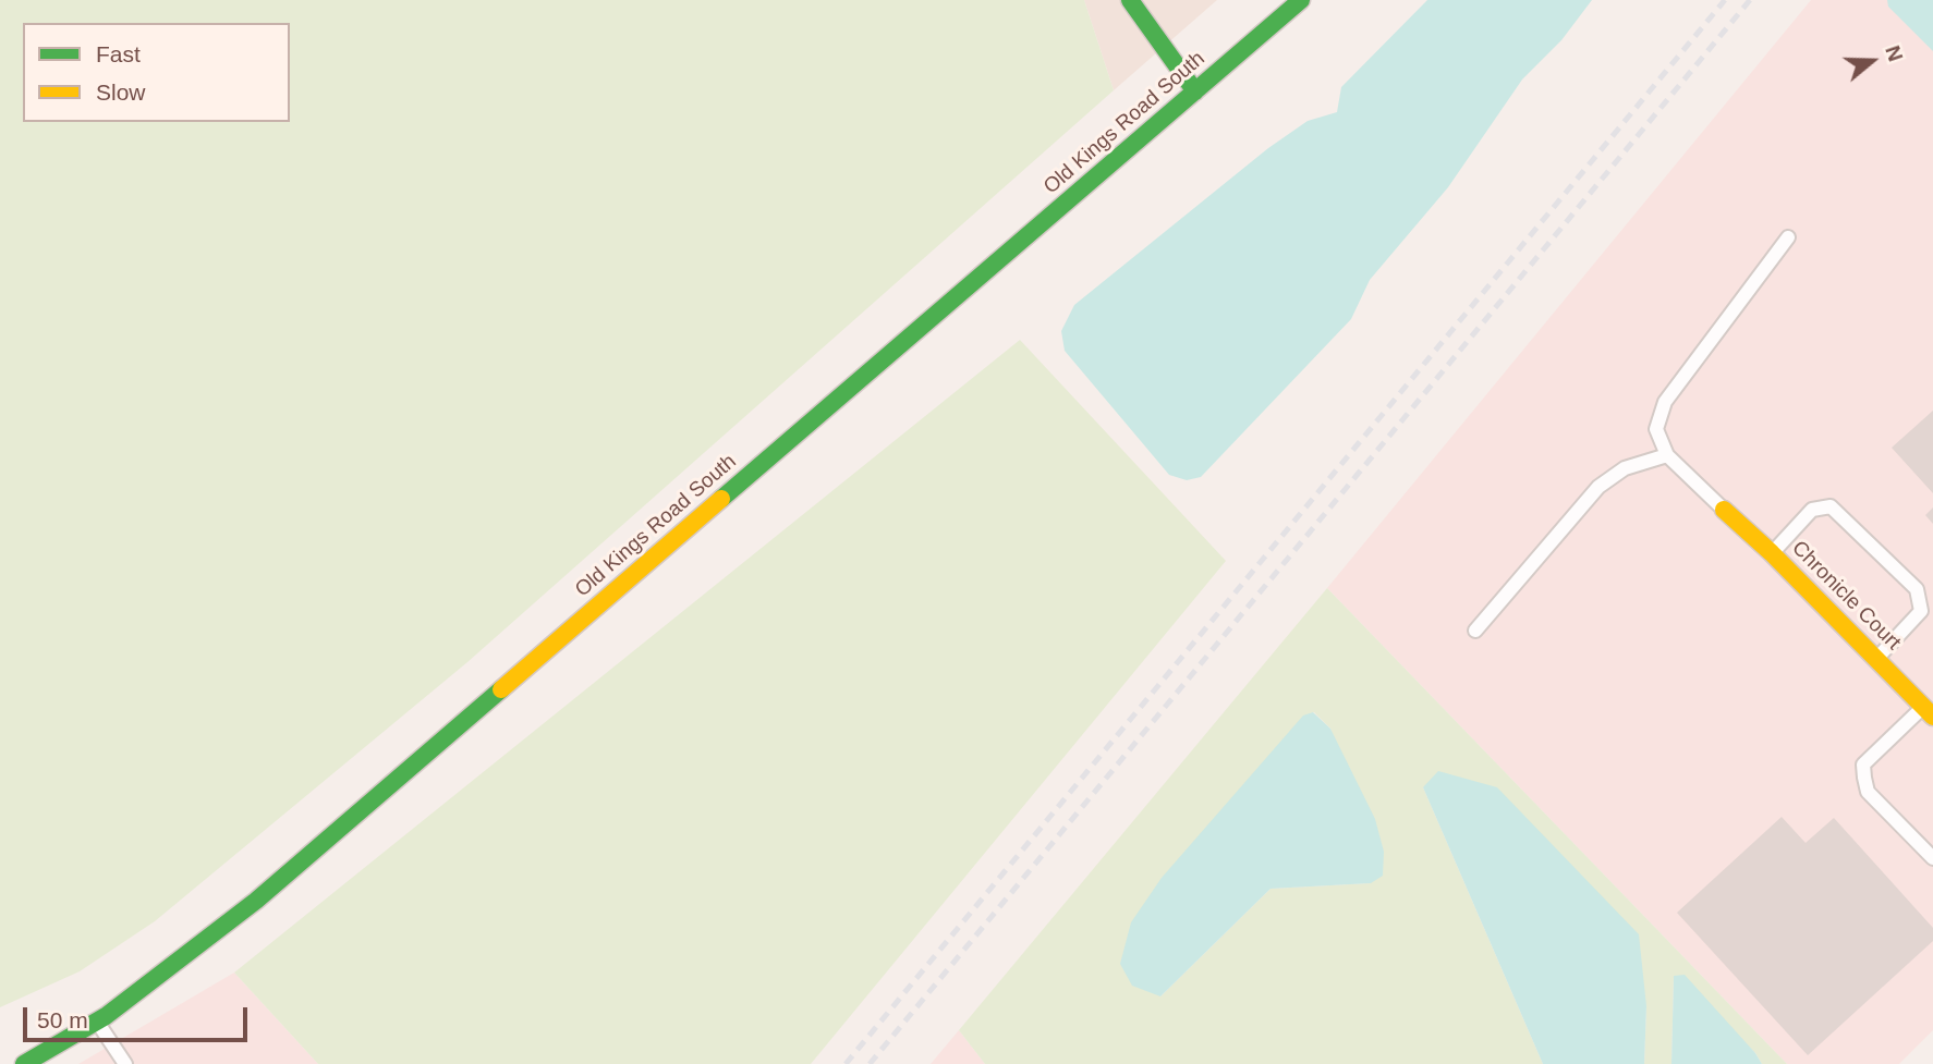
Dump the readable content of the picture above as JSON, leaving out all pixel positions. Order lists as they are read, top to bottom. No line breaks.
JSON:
{"streets":{"street":["Old Kings Road South","Chronicle Court"]},"legend":["Fast","Slow"],"scale_bar":"50 m","north":"right"}
